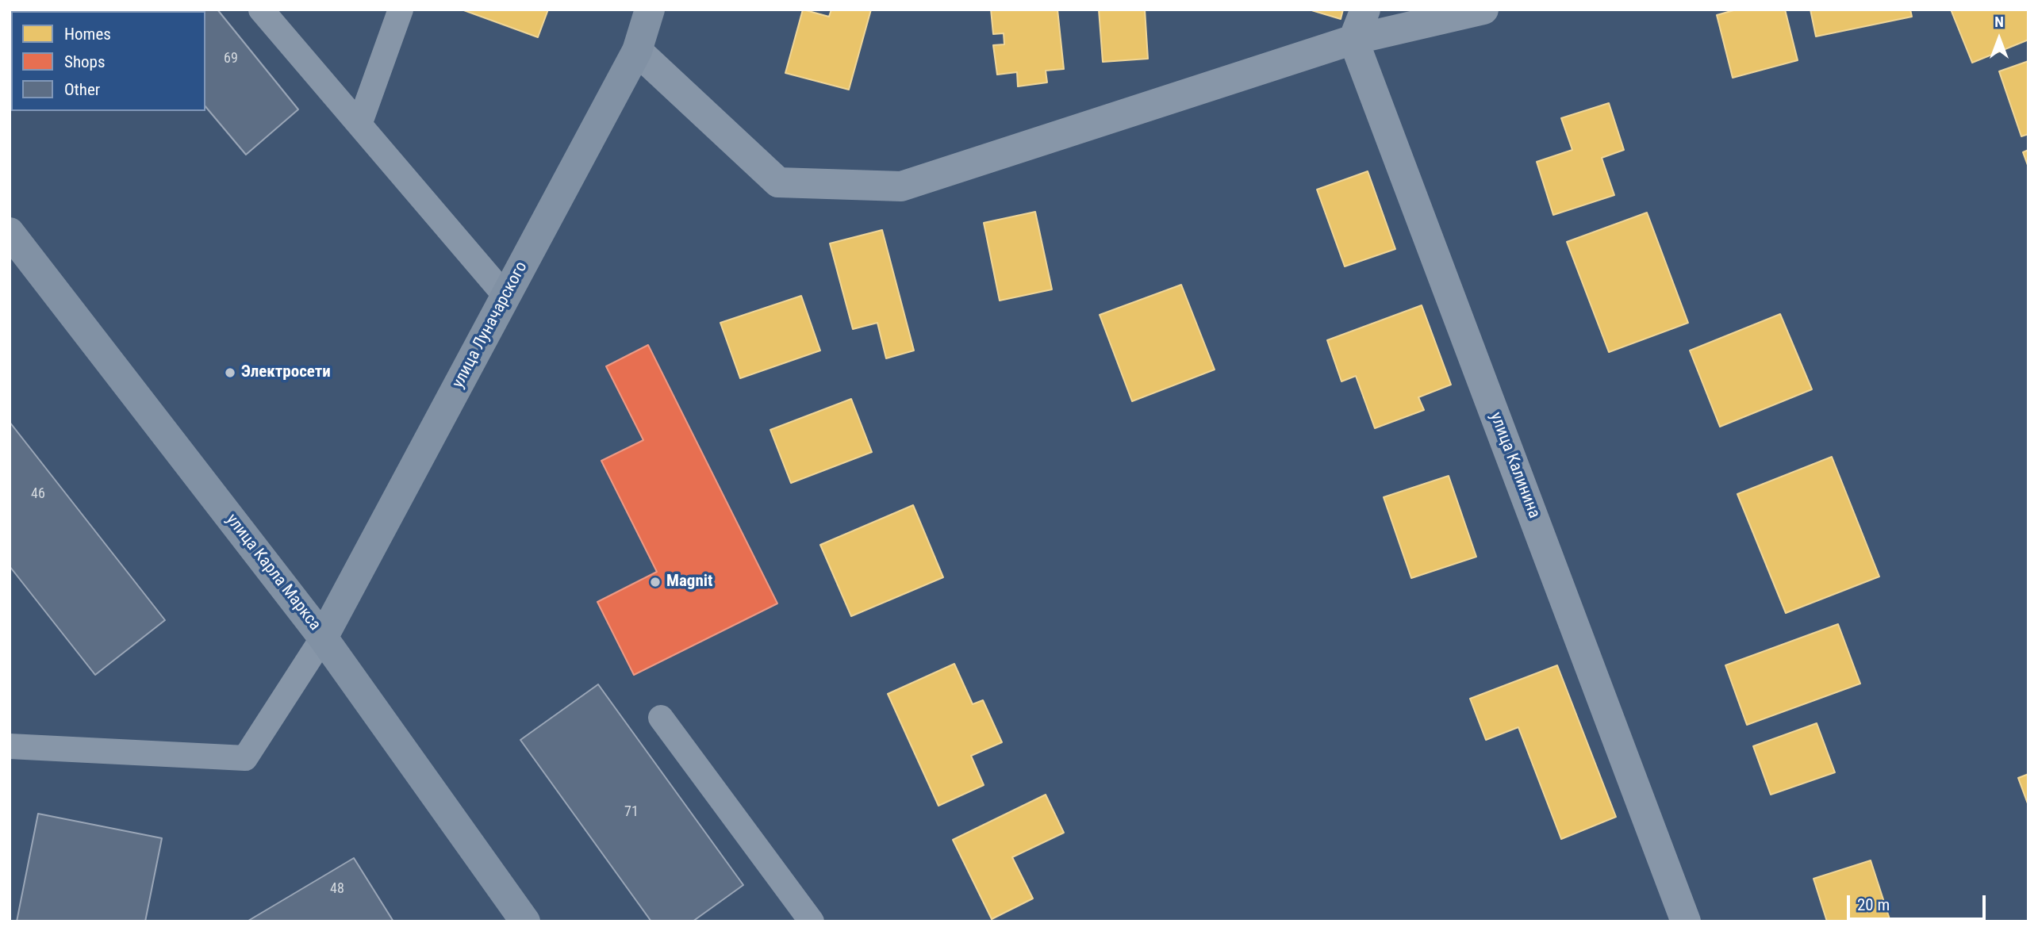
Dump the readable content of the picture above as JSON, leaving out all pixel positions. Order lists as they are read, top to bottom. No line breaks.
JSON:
{"streets":{"street":["улица Луначарского","улица Калинина","улица Карла Маркса"]},"crossings":[["улица Луначарского","улица Карла Маркса"]],"places":["Электросети","Magnit"],"house_numbers":["69","46","71","48"],"legend":["Homes","Shops","Other"],"scale_bar":"20 m","north":"top"}
